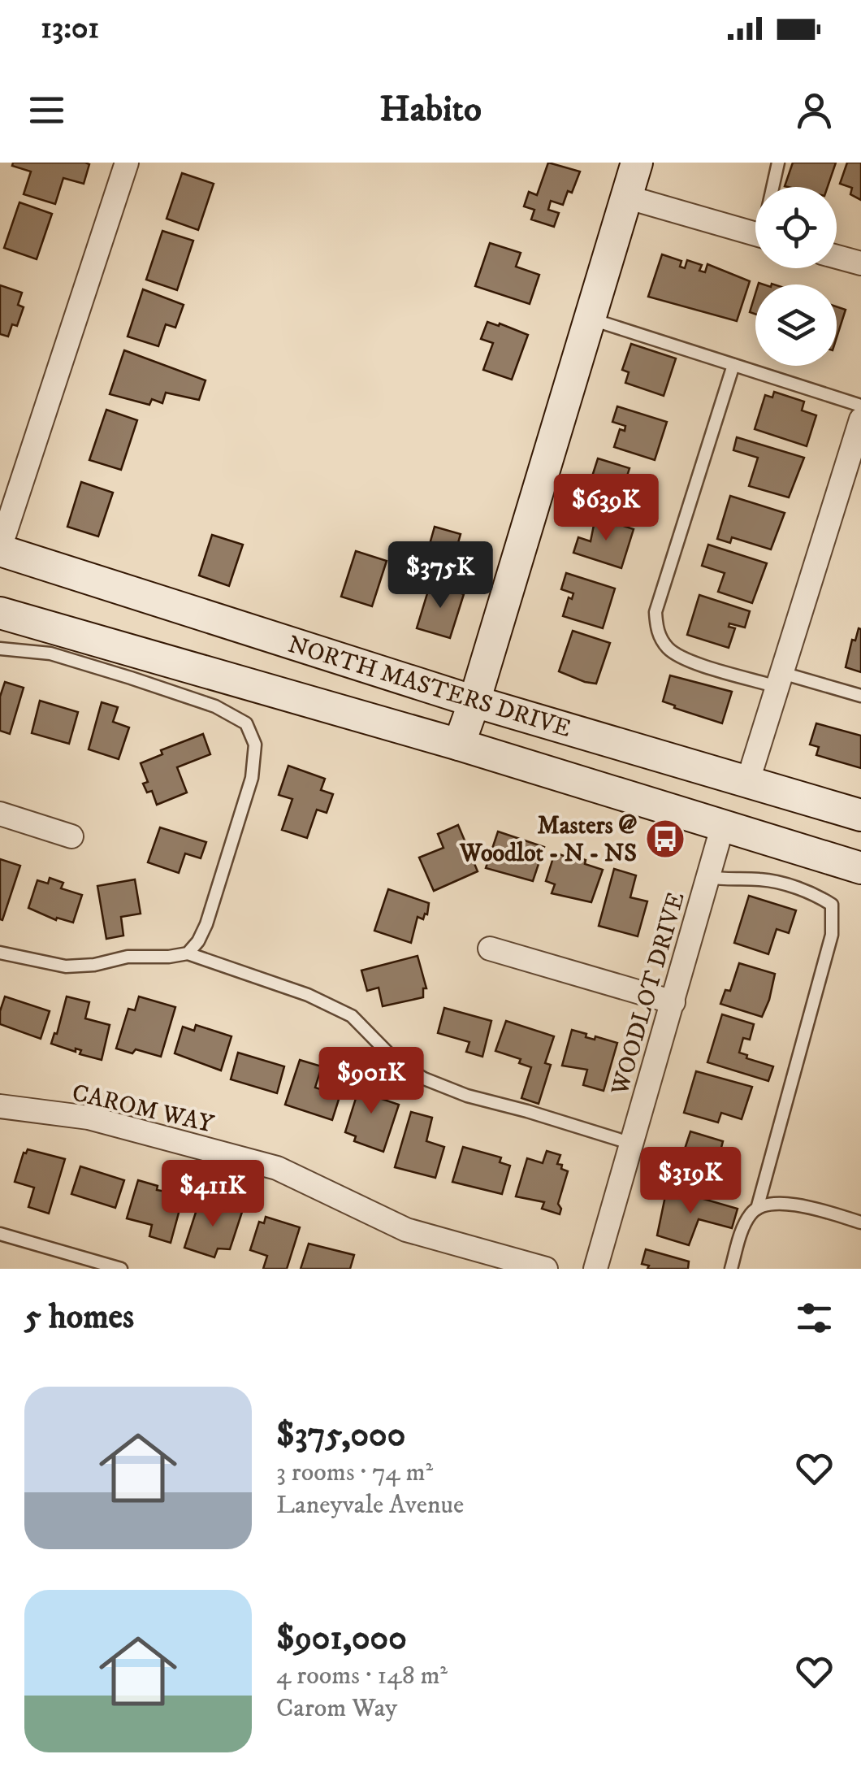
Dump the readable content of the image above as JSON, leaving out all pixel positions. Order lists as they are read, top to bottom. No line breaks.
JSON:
{"streets":{"main road":["NORTH MASTERS DRIVE"],"street":["WOODLOT DRIVE","CAROM WAY"]},"crossings":[["NORTH MASTERS DRIVE","WOODLOT DRIVE"]],"places":{"bus stop":["Masters @ Woodlot - N - NS"]},"page":{"status":"13:01","header":"Habito","price":["$639K","$375K","$901K","$319K","$411K"],"heading":"5 homes","list":[{"name":"$375,000","note":"3 rooms · 74 m² · Laneyvale Avenue"},{"name":"$901,000","note":"4 rooms · 148 m² · Carom Way"}]}}
